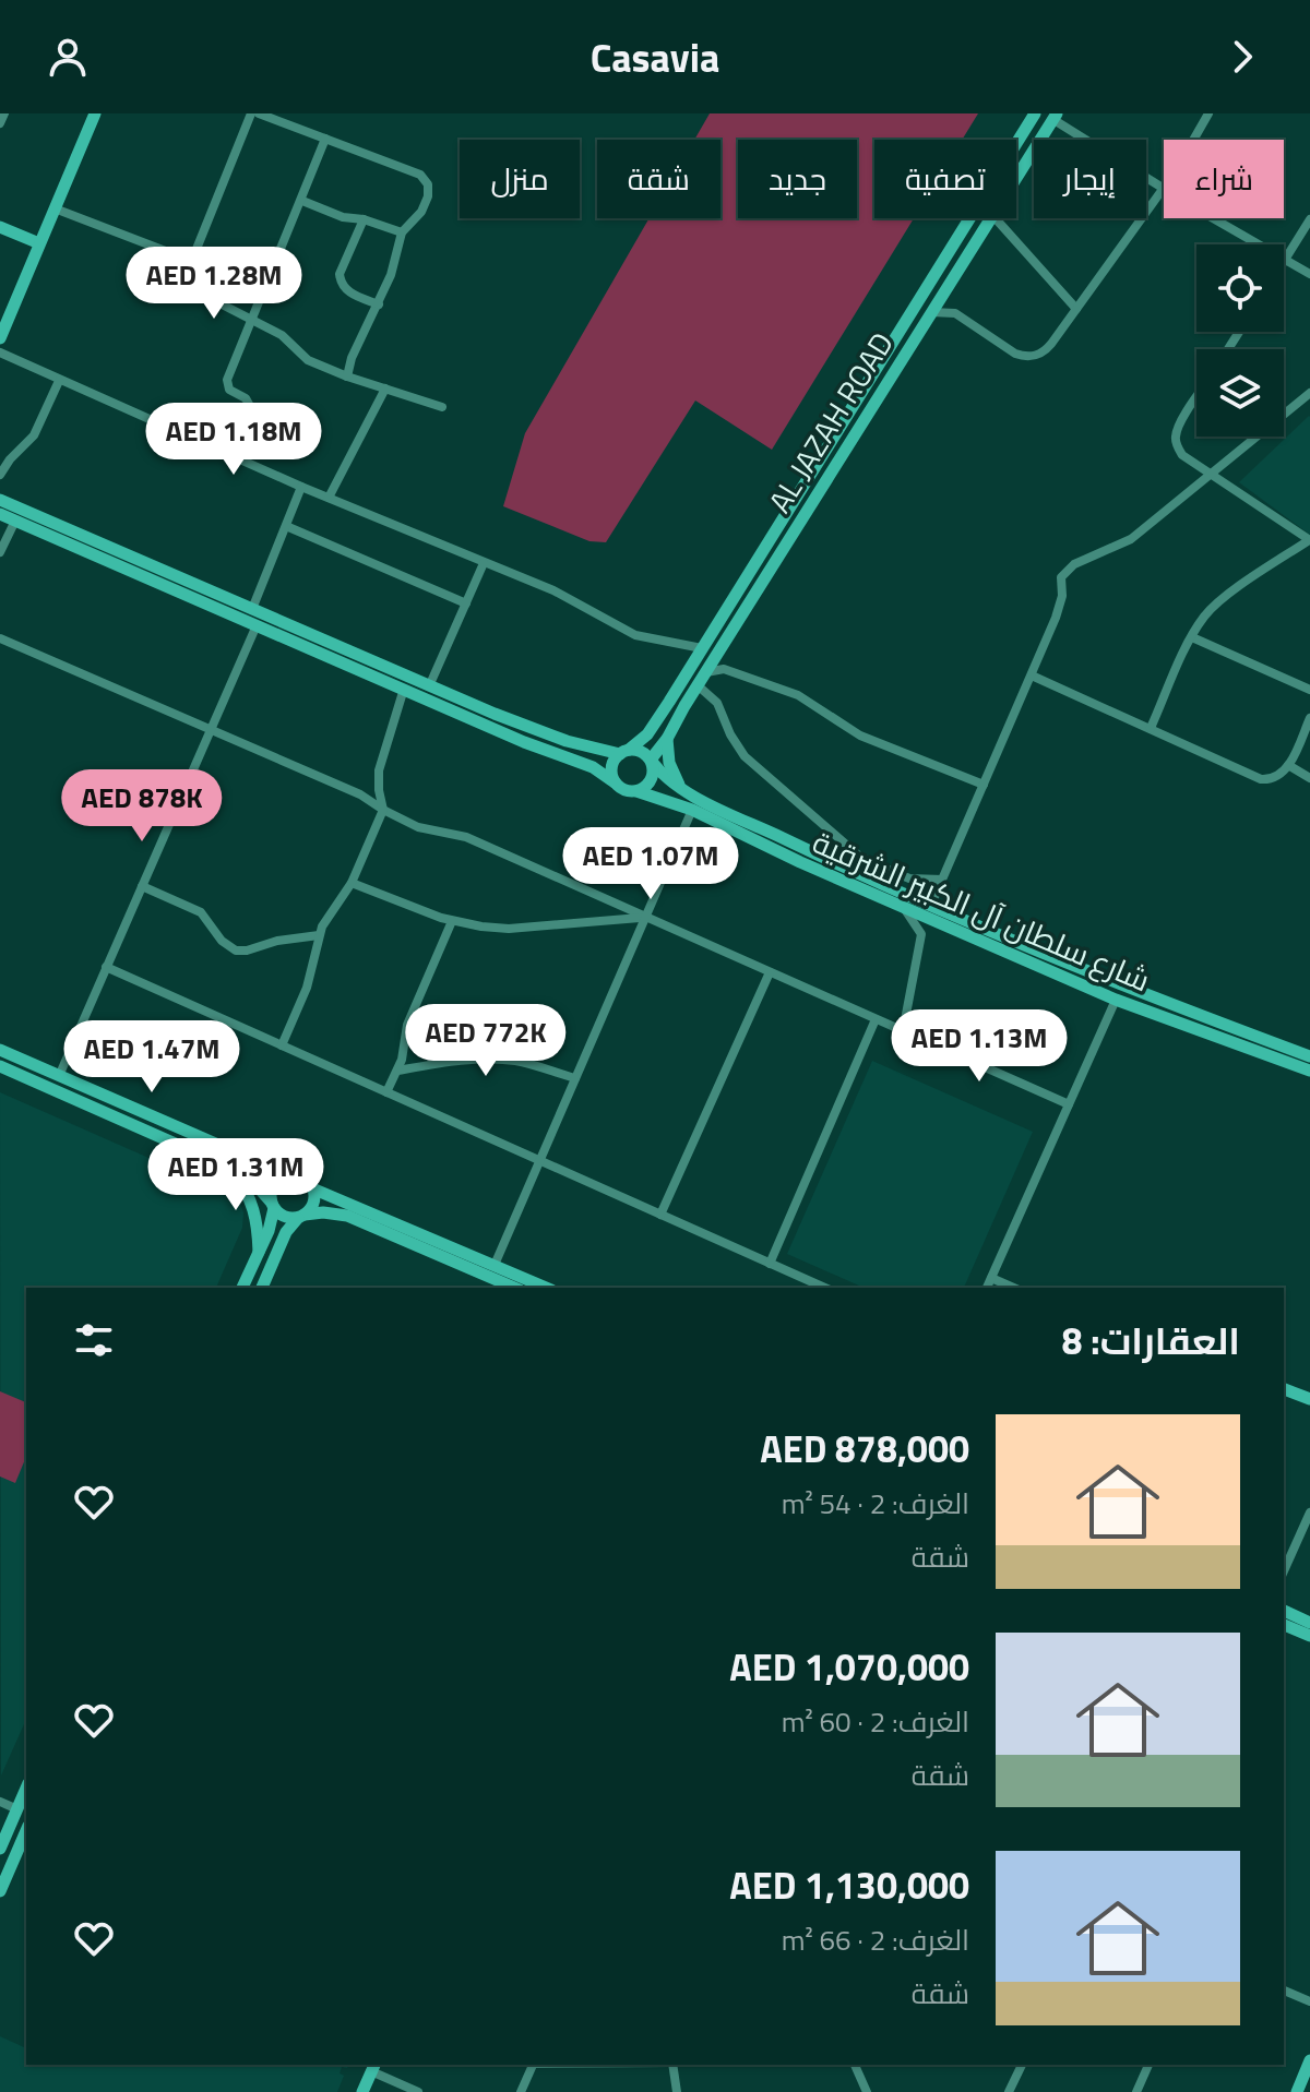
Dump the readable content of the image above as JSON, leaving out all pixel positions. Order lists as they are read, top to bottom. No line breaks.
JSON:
{"streets":{"main road":["AL JAZAH ROAD","شارع سلطان آل الكبير الشرقية"]},"crossings":[["AL JAZAH ROAD","شارع سلطان آل الكبير الشرقية"]],"page":{"header":"Casavia","chip":["شراء","إيجار","تصفية","جديد","شقة","منزل"],"price":["AED 1.28M","AED 1.18M","AED 878K","AED 1.07M","AED 772K","AED 1.13M","AED 1.47M","AED 1.31M"],"heading":"العقارات: 8","list":[{"name":"AED 878,000","note":"الغرف: 2 · 54 m² · شقة"},{"name":"AED 1,070,000","note":"الغرف: 2 · 60 m² · شقة"},{"name":"AED 1,130,000","note":"الغرف: 2 · 66 m² · شقة"}]}}
